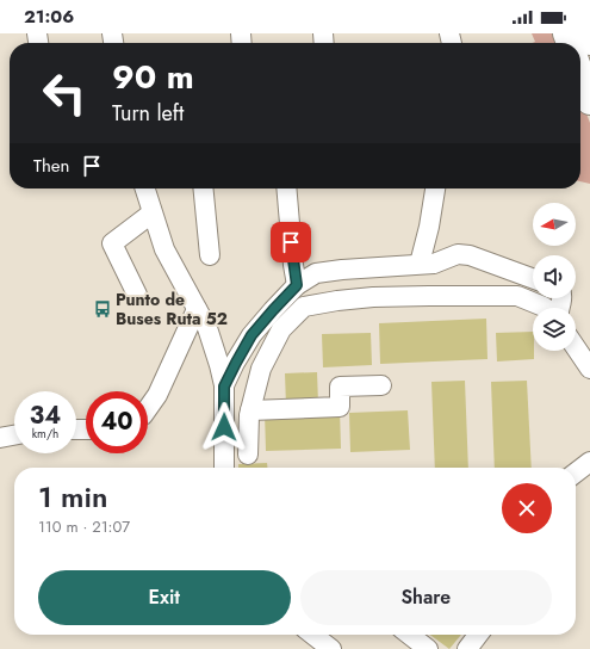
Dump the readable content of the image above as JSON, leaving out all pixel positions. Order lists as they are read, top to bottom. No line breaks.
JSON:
{"places":{"bus stop":["Punto de Buses Ruta 52"]},"north":"left","page":{"status":"21:06","turn":["90 m","Turn left"],"then":"Then","speed":"34 km/h","limit":"40","heading":["1 min","110 m · 21:07"],"buttons":["Exit","Share"]}}
